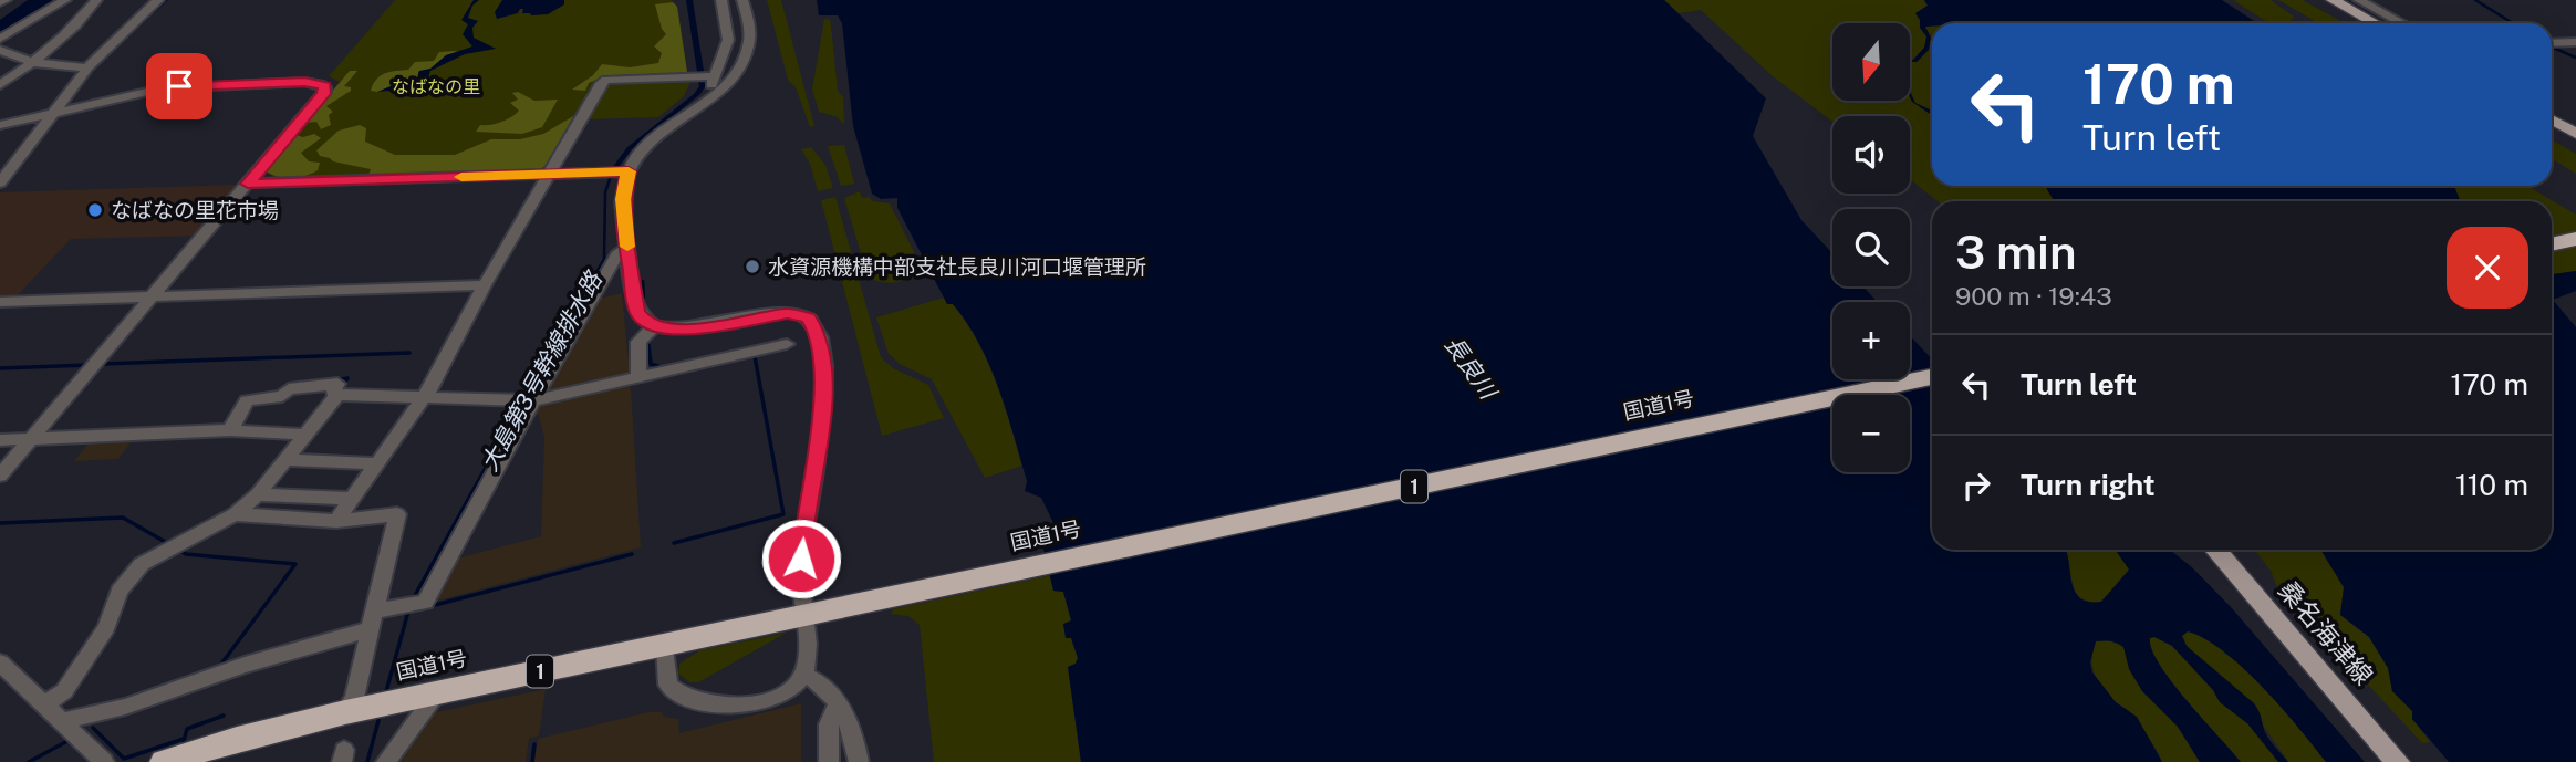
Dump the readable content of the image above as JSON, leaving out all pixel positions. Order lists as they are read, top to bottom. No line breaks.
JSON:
{"streets":{"highway":["国道1号","1"],"main road":["桑名海津線"]},"water":["長良川","大島第3号幹線排水路"],"parks":["なばなの里"],"places":["なばなの里花市場","水資源機構中部支社長良川河口堰管理所"],"north":"bottom","page":{"map_buttons":["+","−"],"turn":["170 m","Turn left"],"heading":["3 min","900 m · 19:43"],"list":[{"name":"Turn left","value":"170 m"},{"name":"Turn right","value":"110 m"}]}}
